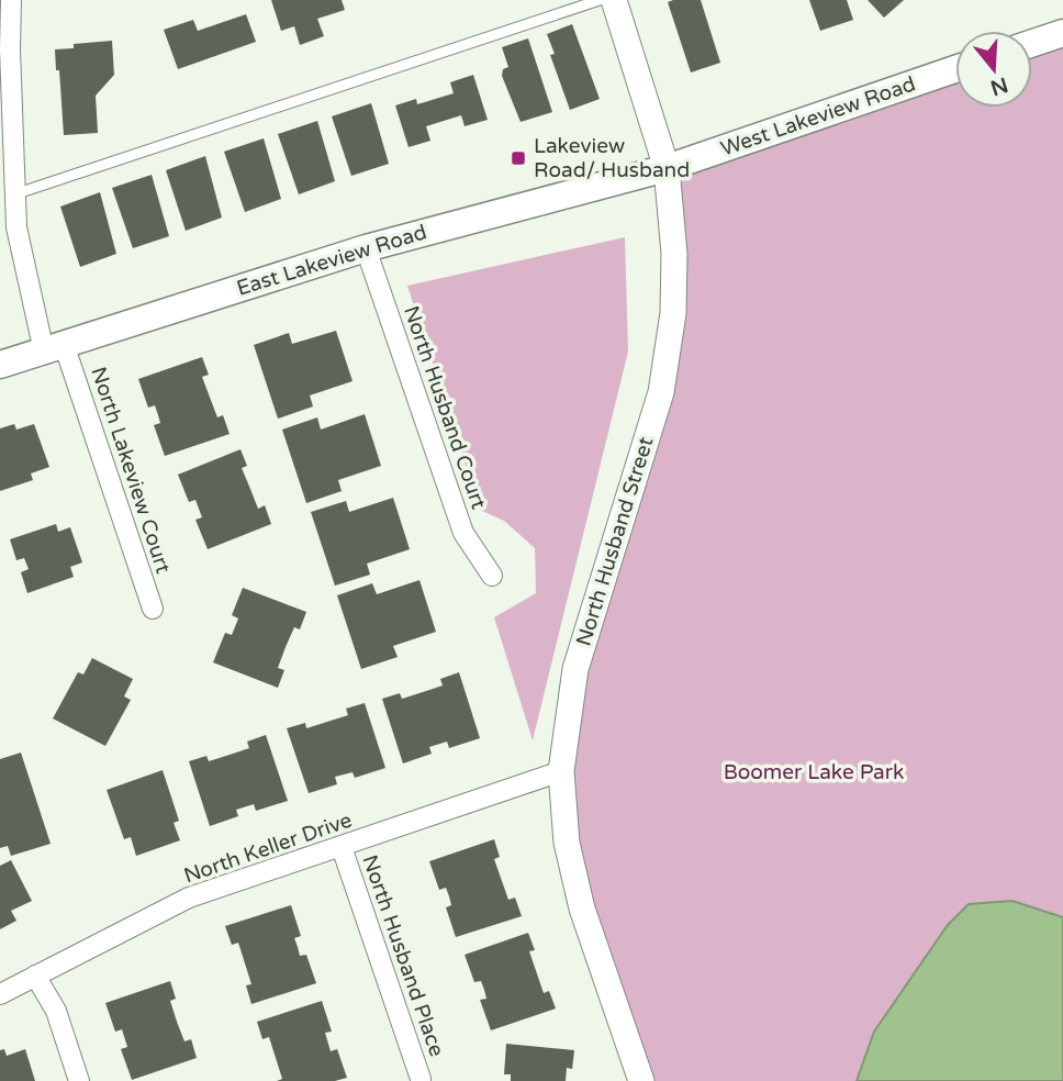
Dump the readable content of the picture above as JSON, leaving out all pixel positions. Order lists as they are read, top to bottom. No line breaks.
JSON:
{"streets":{"main road":["West Lakeview Road","East Lakeview Road"],"street":["North Husband Court","North Lakeview Court","North Husband Street","North Keller Drive","North Husband Place"]},"crossings":[["West Lakeview Road","East Lakeview Road"],["West Lakeview Road","North Husband Street"],["East Lakeview Road","North Husband Court"],["East Lakeview Road","North Lakeview Court"],["East Lakeview Road","North Husband Street"],["North Husband Street","North Keller Drive"],["North Keller Drive","North Husband Place"]],"parks":["Boomer Lake Park"],"places":{"transit":["Lakeview Road/ Husband"]},"north":"bottom"}
